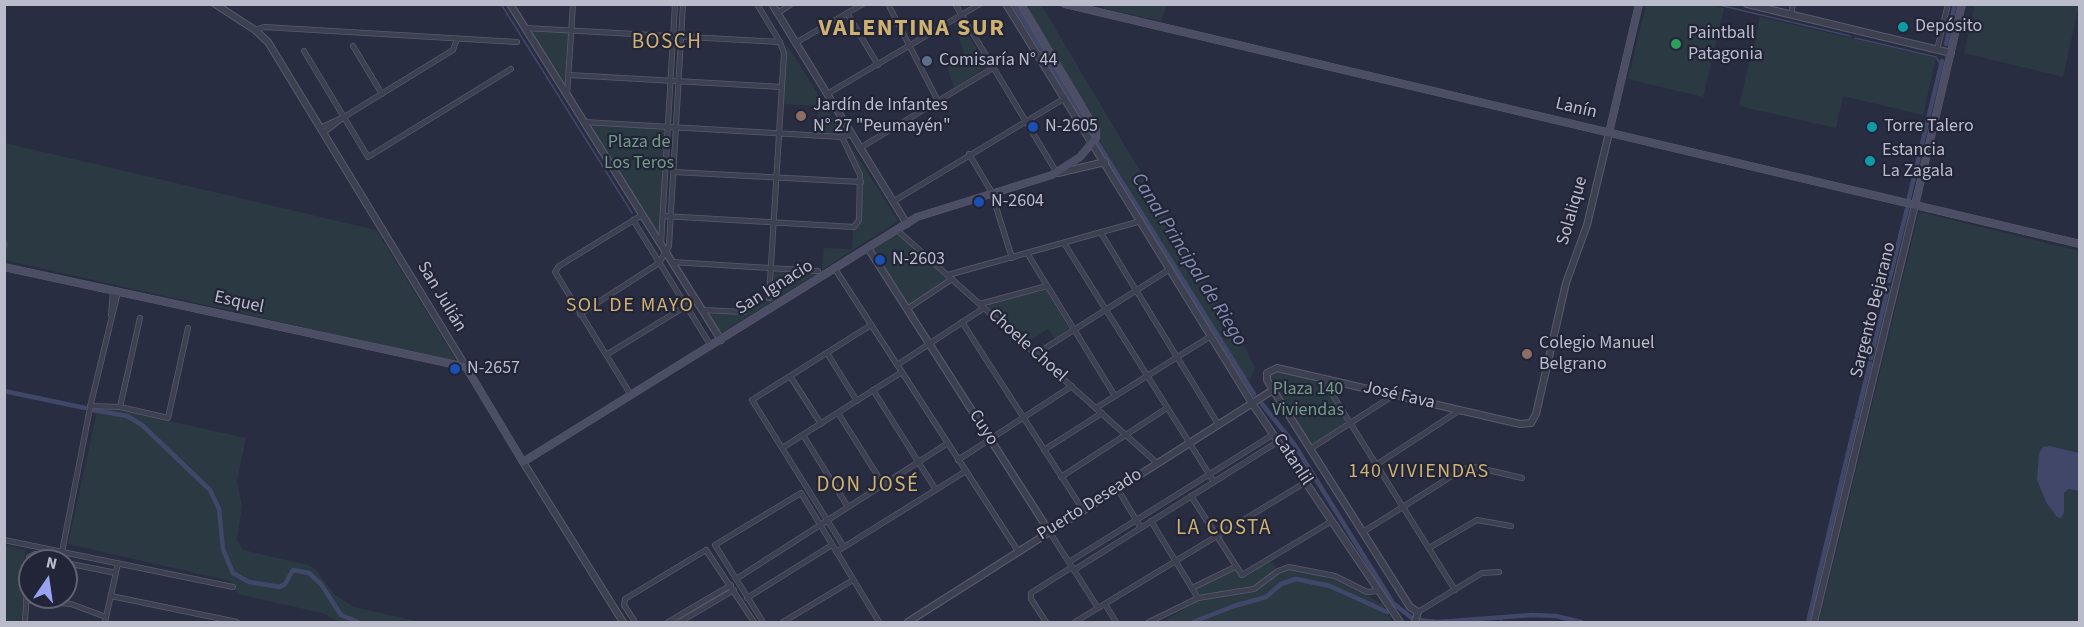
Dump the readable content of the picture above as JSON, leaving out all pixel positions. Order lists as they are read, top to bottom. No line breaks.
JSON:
{"streets":{"main road":["Lanín","Solalique","San Ignacio","San Julián","Esquel","Sargento Bejarano"],"street":["Choele Choel","José Fava","Cuyo","Catanlil","Puerto Deseado"]},"crossings":[["Lanín","Solalique"],["Lanín","Sargento Bejarano"],["Solalique","José Fava"],["San Ignacio","San Julián"],["San Ignacio","Choele Choel"],["San Ignacio","Cuyo"],["San Ignacio","Catanlil"],["San Julián","Esquel"],["Choele Choel","Puerto Deseado"],["José Fava","Puerto Deseado"],["Cuyo","Puerto Deseado"],["Catanlil","Puerto Deseado"]],"districts":["VALENTINA SUR","BOSCH","SOL DE MAYO","140 VIVIENDAS","DON JOSÉ","LA COSTA"],"water":["Canal Principal de Riego"],"parks":["Plaza de Los Teros","Plaza 140 Viviendas"],"places":["Depósito","Paintball Patagonia","Comisaría N° 44","Jardín de Infantes N° 27 \"Peumayén\"","N-2605","Torre Talero","Estancia La Zagala","N-2604","N-2603","Colegio Manuel Belgrano","N-2657"],"north":"top"}
